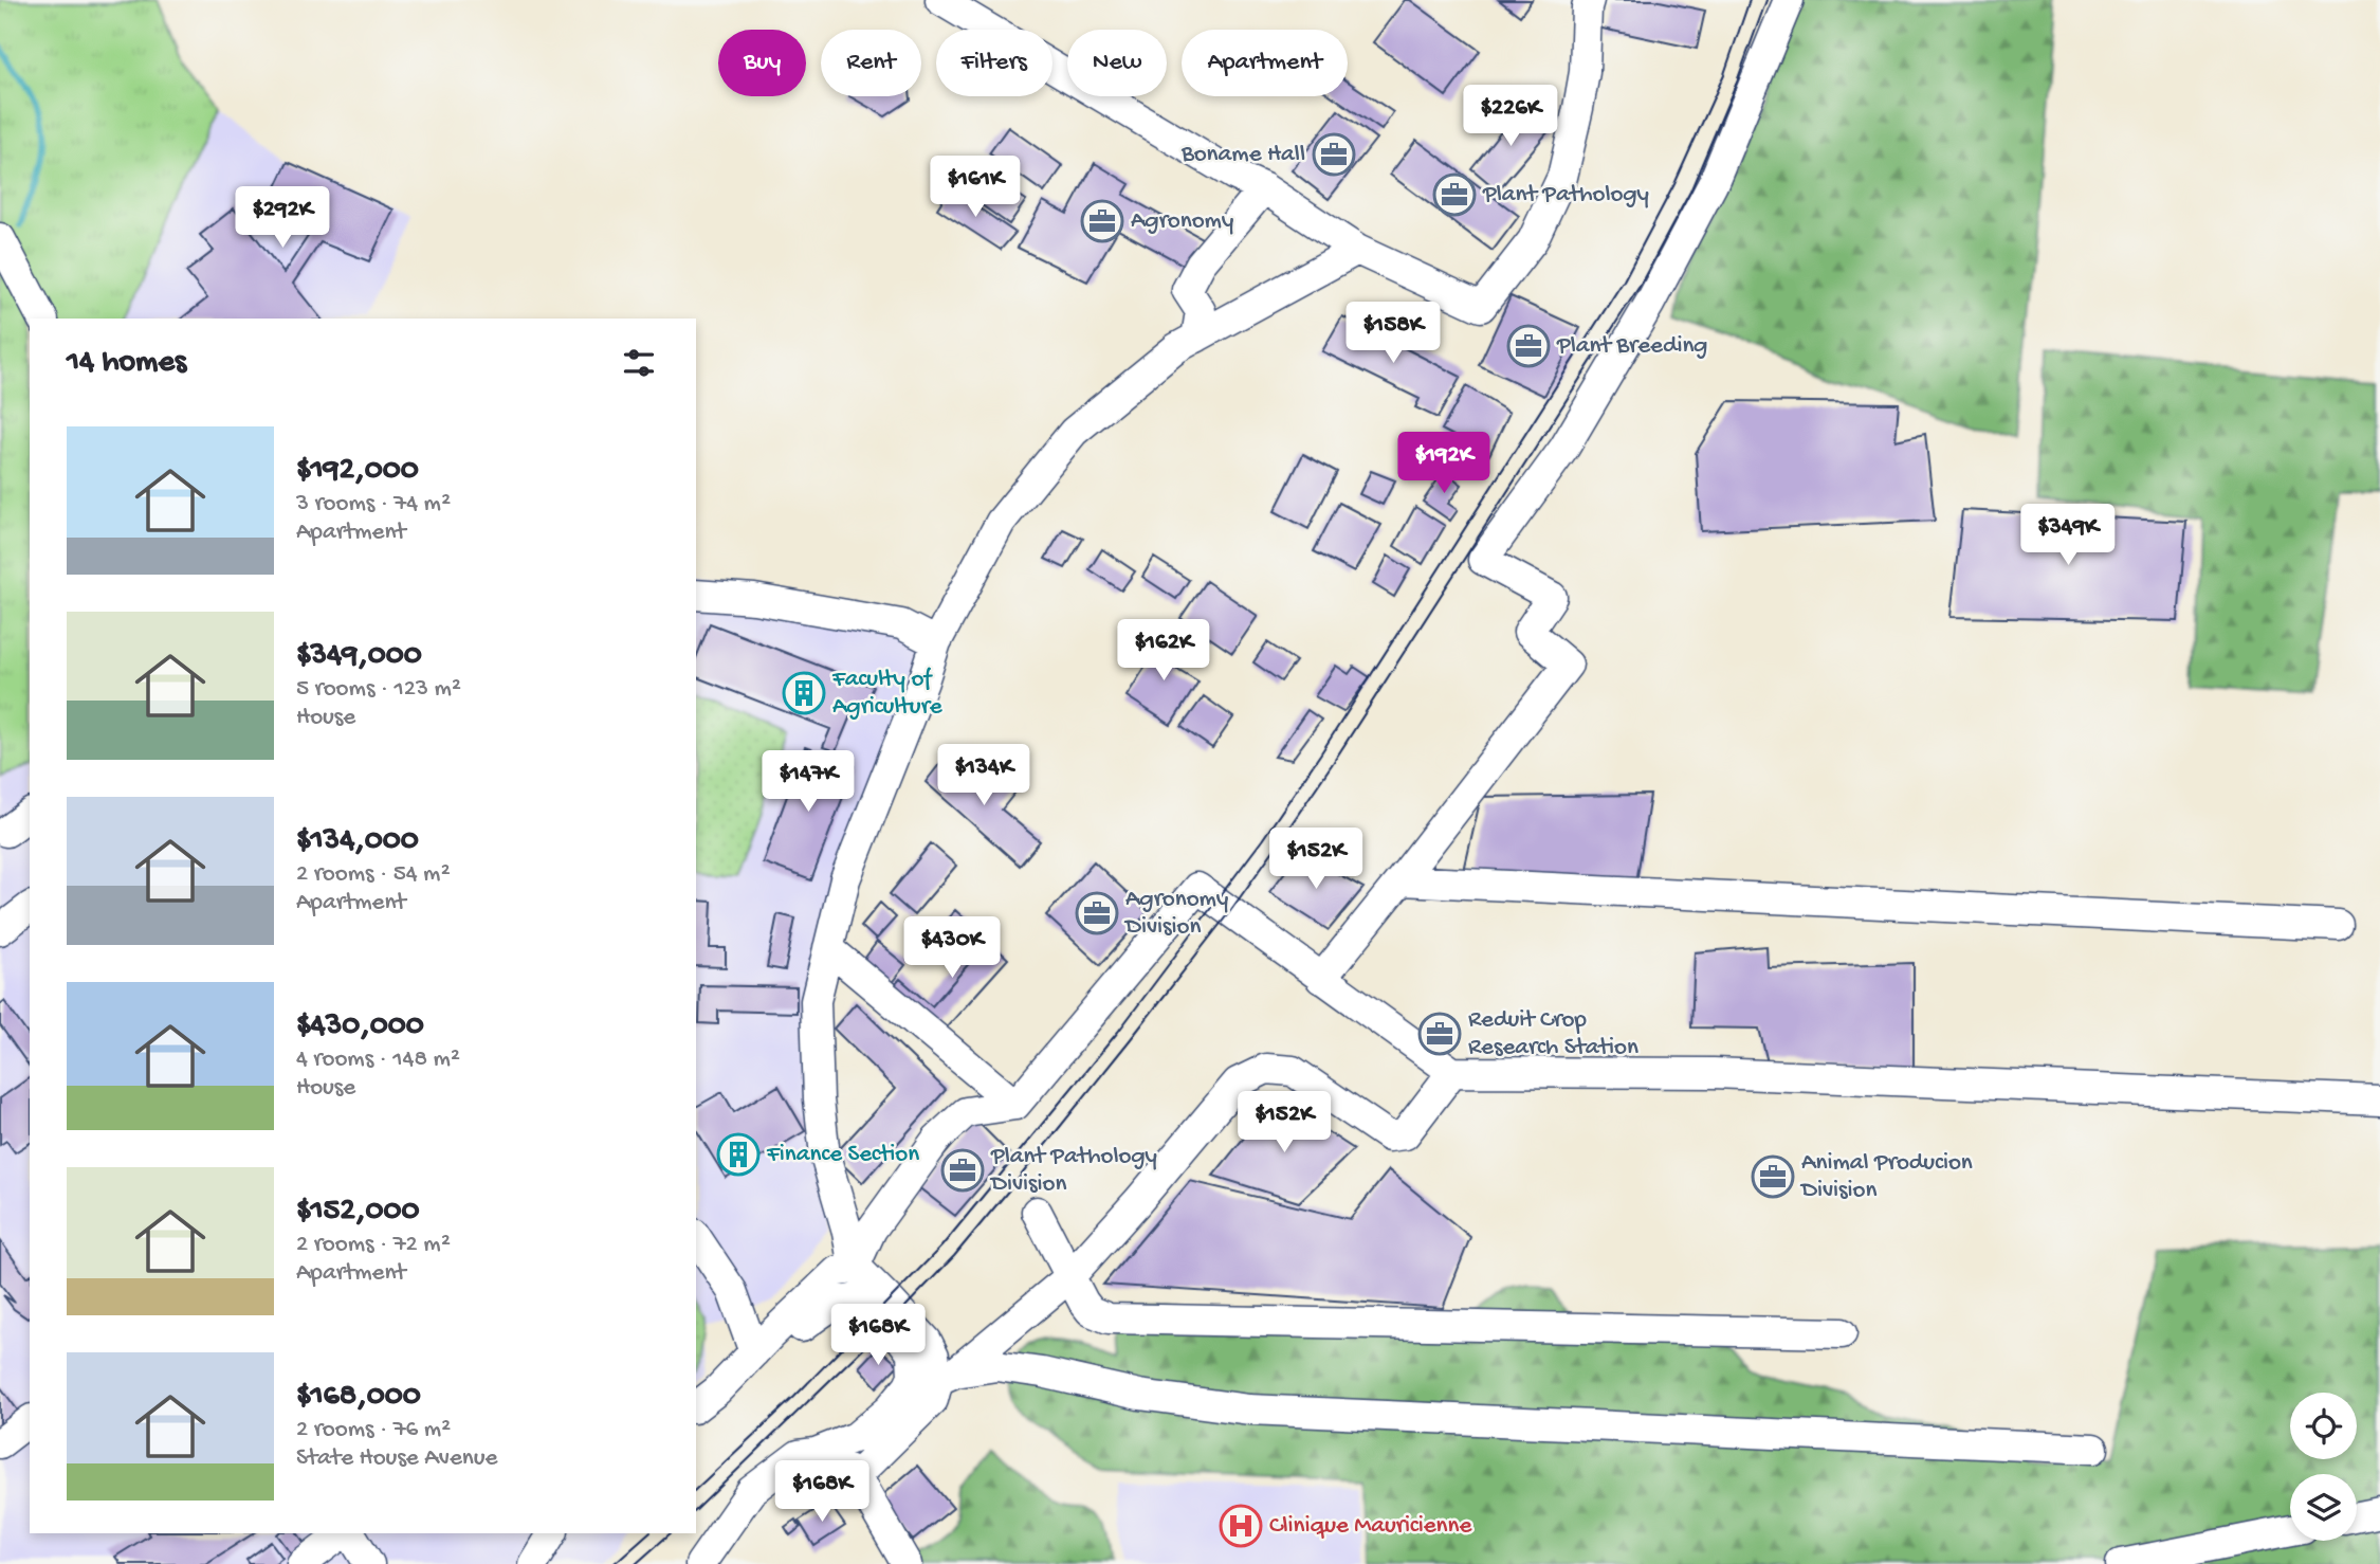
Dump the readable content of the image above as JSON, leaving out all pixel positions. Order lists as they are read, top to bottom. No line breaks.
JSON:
{"places":{"office":["Boname Hall","Plant Pathology","Agronomy","Plant Breeding","Agronomy Division","Reduit Crop Research Station","Plant Pathology Division","Animal Producion Division"],"building":["Faculty of Agriculture","Finance Section"],"hospital":["Clinique Mauricienne"]},"page":{"chip":["Buy","Rent","Filters","New","Apartment"],"price":["$226K","$161K","$292K","$158K","$192K","$349K","$162K","$134K","$147K","$152K","$430K","$152K","$168K","$168K"],"heading":"14 homes","list":[{"name":"$192,000","note":"3 rooms · 74 m² · Apartment"},{"name":"$349,000","note":"5 rooms · 123 m² · House"},{"name":"$134,000","note":"2 rooms · 54 m² · Apartment"},{"name":"$430,000","note":"4 rooms · 148 m² · House"},{"name":"$152,000","note":"2 rooms · 72 m² · Apartment"},{"name":"$168,000","note":"2 rooms · 76 m² · State House Avenue"}]}}
